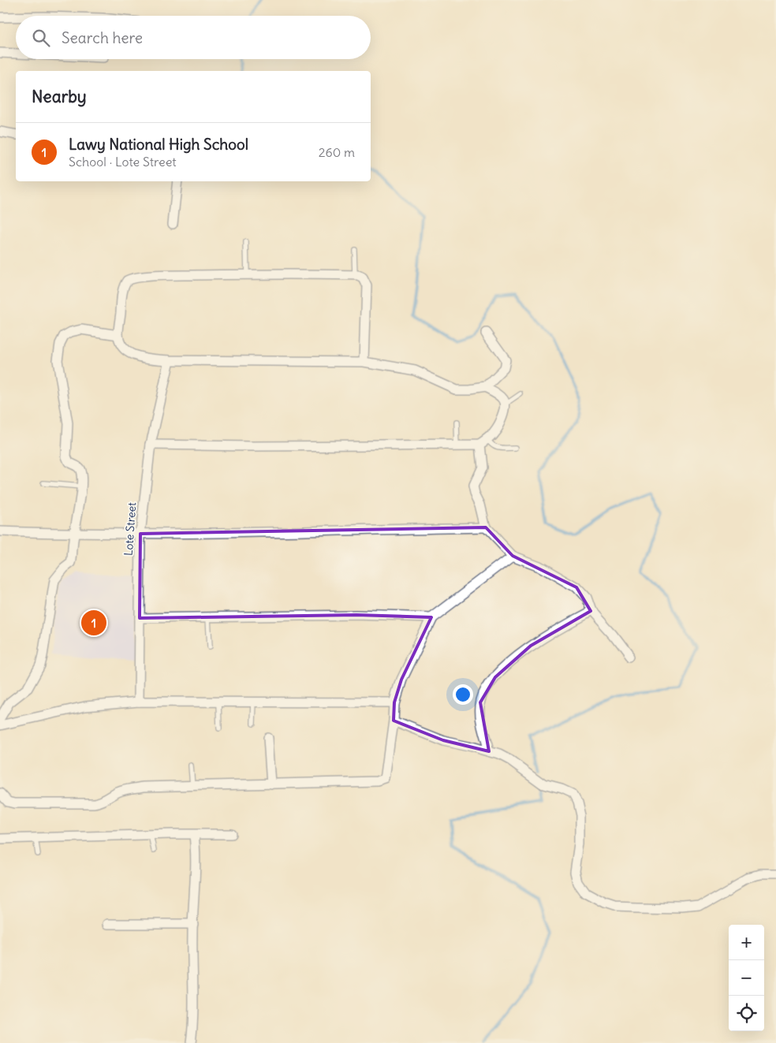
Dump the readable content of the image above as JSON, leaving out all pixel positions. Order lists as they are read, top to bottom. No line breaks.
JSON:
{"streets":{"street":["Lote Street"]},"page":{"search":"Search here","heading":"Nearby","list":[{"mark":"1","name":"Lawy National High School","note":"School · Lote Street","value":"260 m"}],"pins":"1","map_buttons":["+","−"]}}
